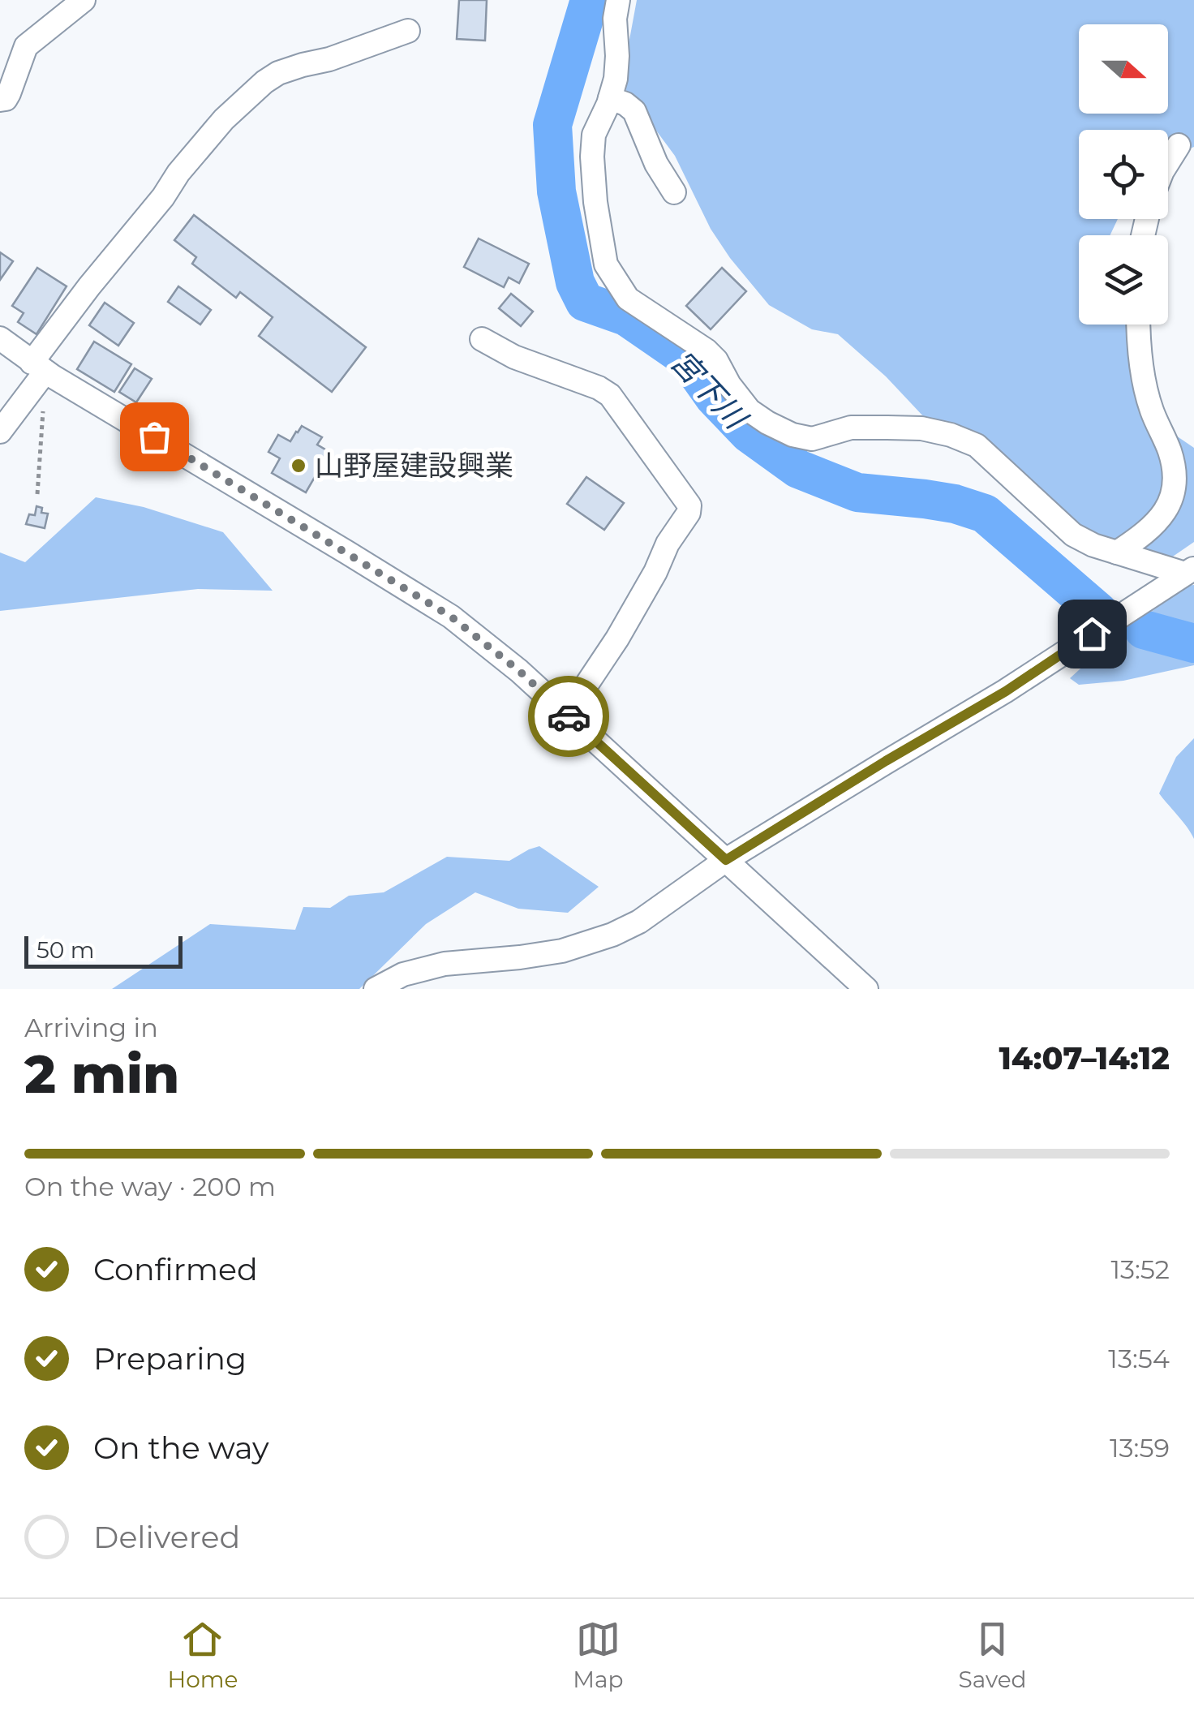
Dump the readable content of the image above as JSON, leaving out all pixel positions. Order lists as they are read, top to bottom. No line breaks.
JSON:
{"water":["宮下川"],"places":["山野屋建設興業"],"scale_bar":"50 m","north":"right","page":{"scale":"50 m","heading":["2 min","Arriving in","14:07–14:12"],"bar":"On the way · 200 m","list":[["Confirmed","13:52"],["Preparing","13:54"],["On the way","13:59"],"Delivered"],"tabs":["Home","Map","Saved"]}}
